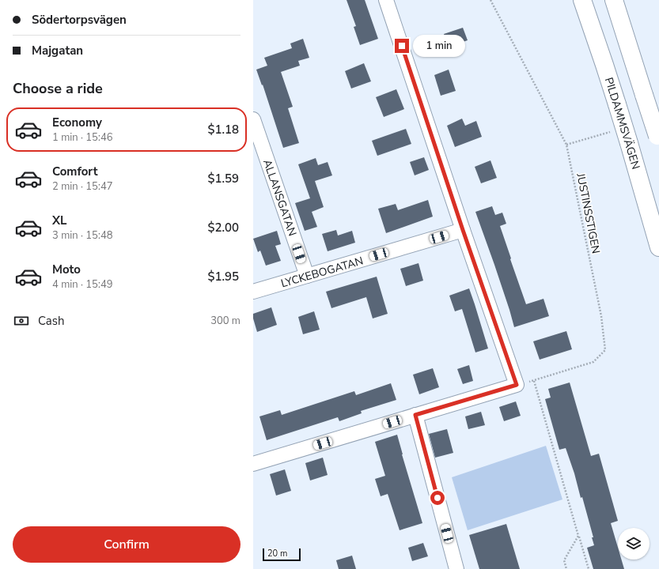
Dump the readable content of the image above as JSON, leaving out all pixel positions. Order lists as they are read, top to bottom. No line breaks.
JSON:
{"streets":{"main road":["PILDAMMSVÄGEN"],"street":["ALLANSGATAN","LYCKEBOGATAN"],"path":["JUSTINSSTIGEN"]},"crossings":[["ALLANSGATAN","LYCKEBOGATAN"]],"scale_bar":"20 m","page":{"banner":["Södertorpsvägen","Majgatan"],"bubble":"1 min","heading":"Choose a ride","list":[{"name":"Economy","note":"1 min · 15:46","value":"$1.18"},{"name":"Comfort","note":"2 min · 15:47","value":"$1.59"},{"name":"XL","note":"3 min · 15:48","value":"$2.00"},{"name":"Moto","note":"4 min · 15:49","value":"$1.95"}],"pay":["Cash","300 m"],"buttons":"Confirm","scale":"20 m"}}
